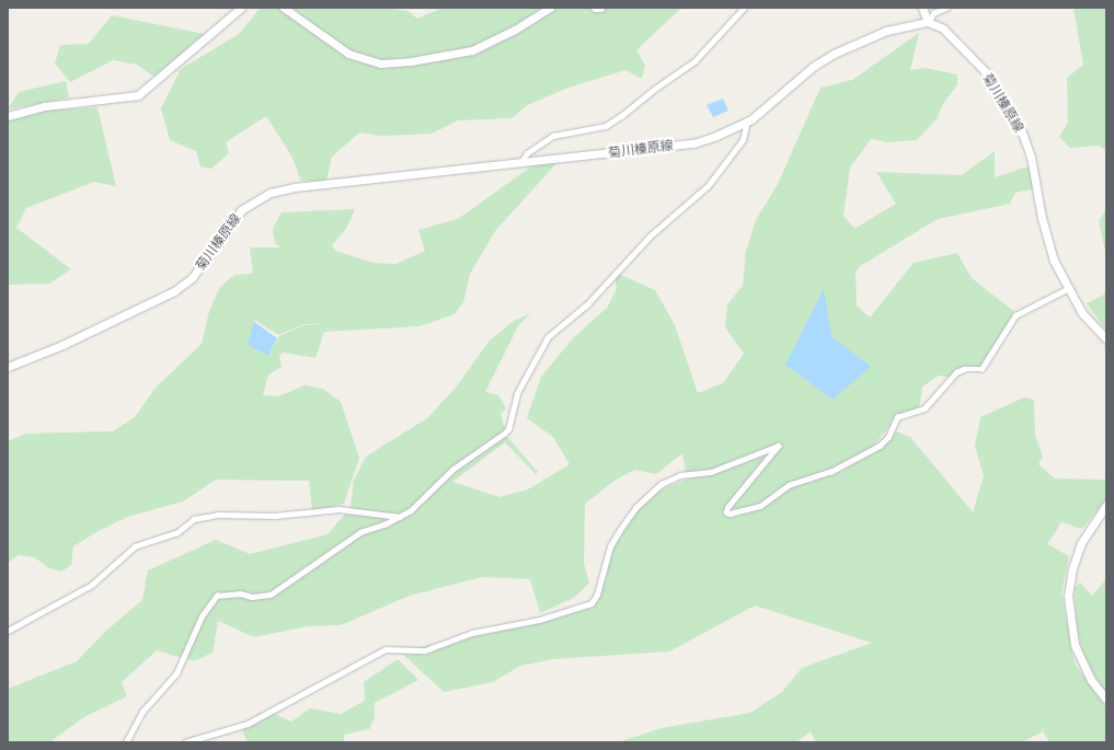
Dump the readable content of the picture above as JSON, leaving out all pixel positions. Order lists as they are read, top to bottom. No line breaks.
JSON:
{"streets":{"main road":["菊川榛原線"]}}
